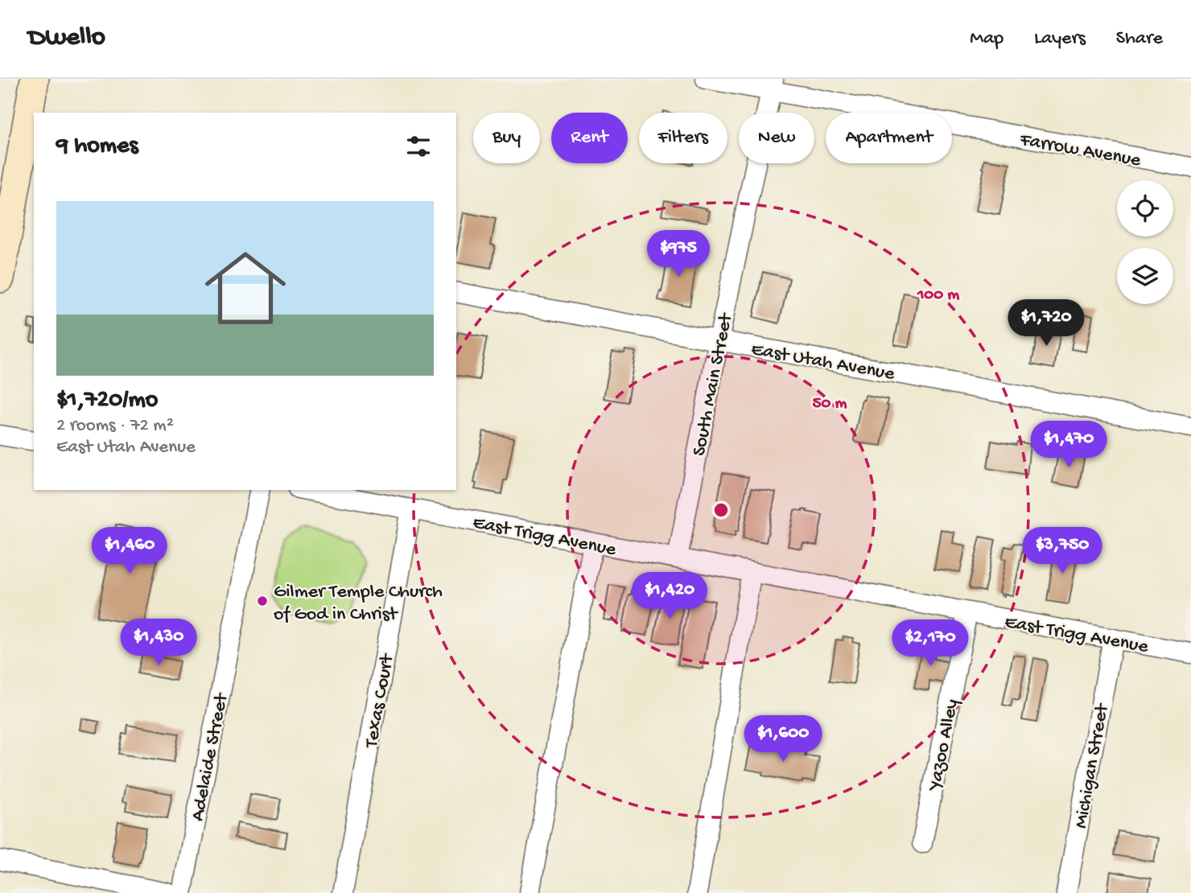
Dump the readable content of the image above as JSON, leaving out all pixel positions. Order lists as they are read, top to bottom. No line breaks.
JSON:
{"streets":{"street":["Farrow Avenue","East Utah Avenue","South Main Street","East Trigg Avenue","Texas Court","Yazoo Alley","Adelaide Street","Michigan Street"]},"crossings":[["Farrow Avenue","South Main Street"],["East Utah Avenue","South Main Street"],["South Main Street","East Trigg Avenue"],["East Trigg Avenue","Texas Court"],["East Trigg Avenue","Yazoo Alley"],["East Trigg Avenue","Michigan Street"]],"places":["Gilmer Temple Church of God in Christ"],"page":{"header":"Dwello","nav":["Map","Layers","Share"],"chip":["Buy","Rent","Filters","New","Apartment"],"heading":"9 homes","list":[{"name":"$1,720/mo","note":"2 rooms · 72 m² · East Utah Avenue"}],"price":["$975","$1,720","$1,470","$1,460","$3,750","$1,420","$1,430","$2,170","$1,600"]},"rings":["100 m","50 m"]}
